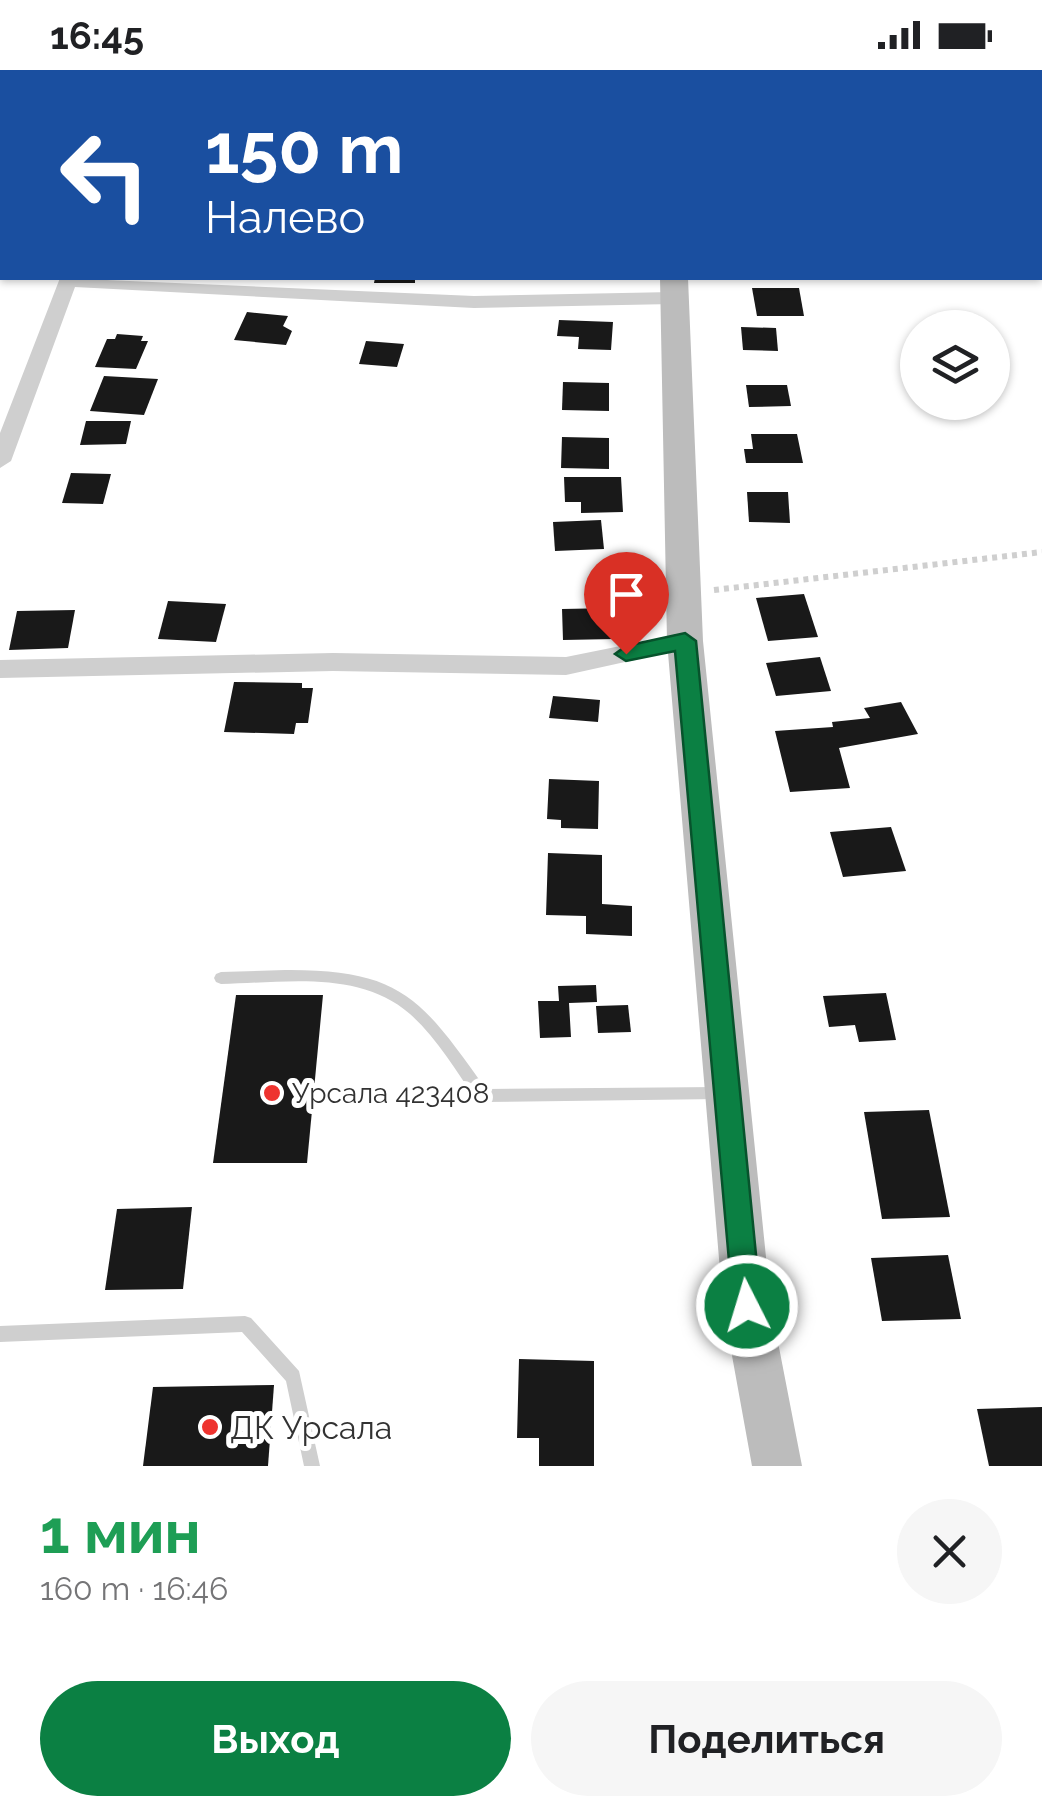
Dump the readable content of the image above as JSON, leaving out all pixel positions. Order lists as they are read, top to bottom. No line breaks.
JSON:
{"places":["Урсала 423408","ДК Урсала"],"page":{"status":"16:45","turn":["150 m","Налево"],"heading":["1 мин","160 m · 16:46"],"buttons":["Выход","Поделиться"]}}
